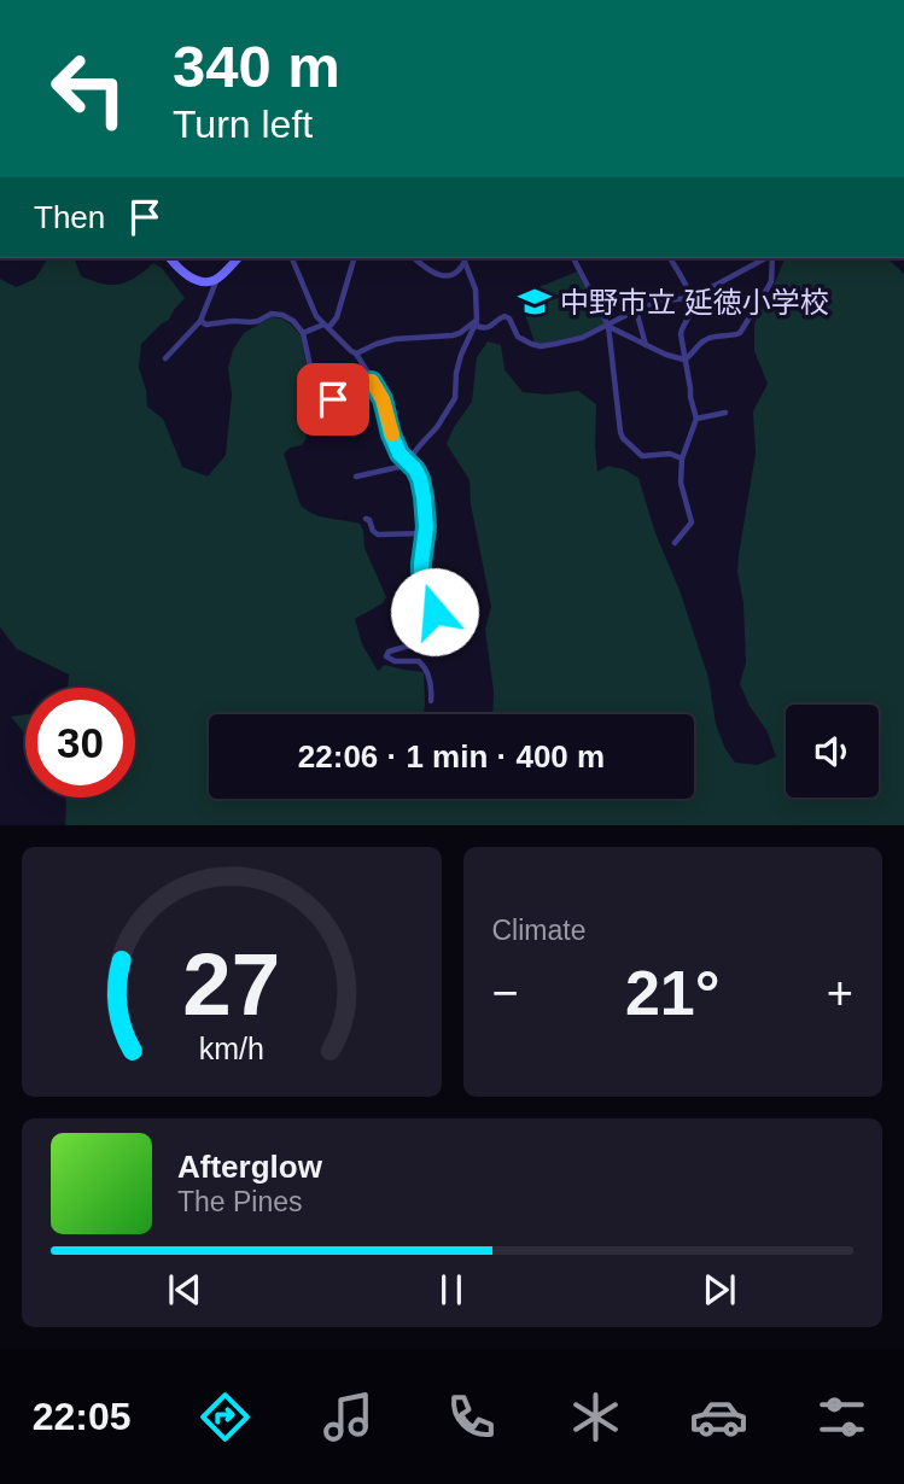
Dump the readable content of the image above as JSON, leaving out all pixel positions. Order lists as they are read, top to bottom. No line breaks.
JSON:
{"places":{"school or university":["中野市立 延徳小学校"]},"page":{"turn":["340 m","Turn left"],"then":"Then","limit":"30","trip":"22:06 · 1 min · 400 m","tile":"Climate","heat":["−","21°","+"],"song":["Afterglow","The Pines"],"tabs":"22:05","gauge":["27","km/h"]}}
